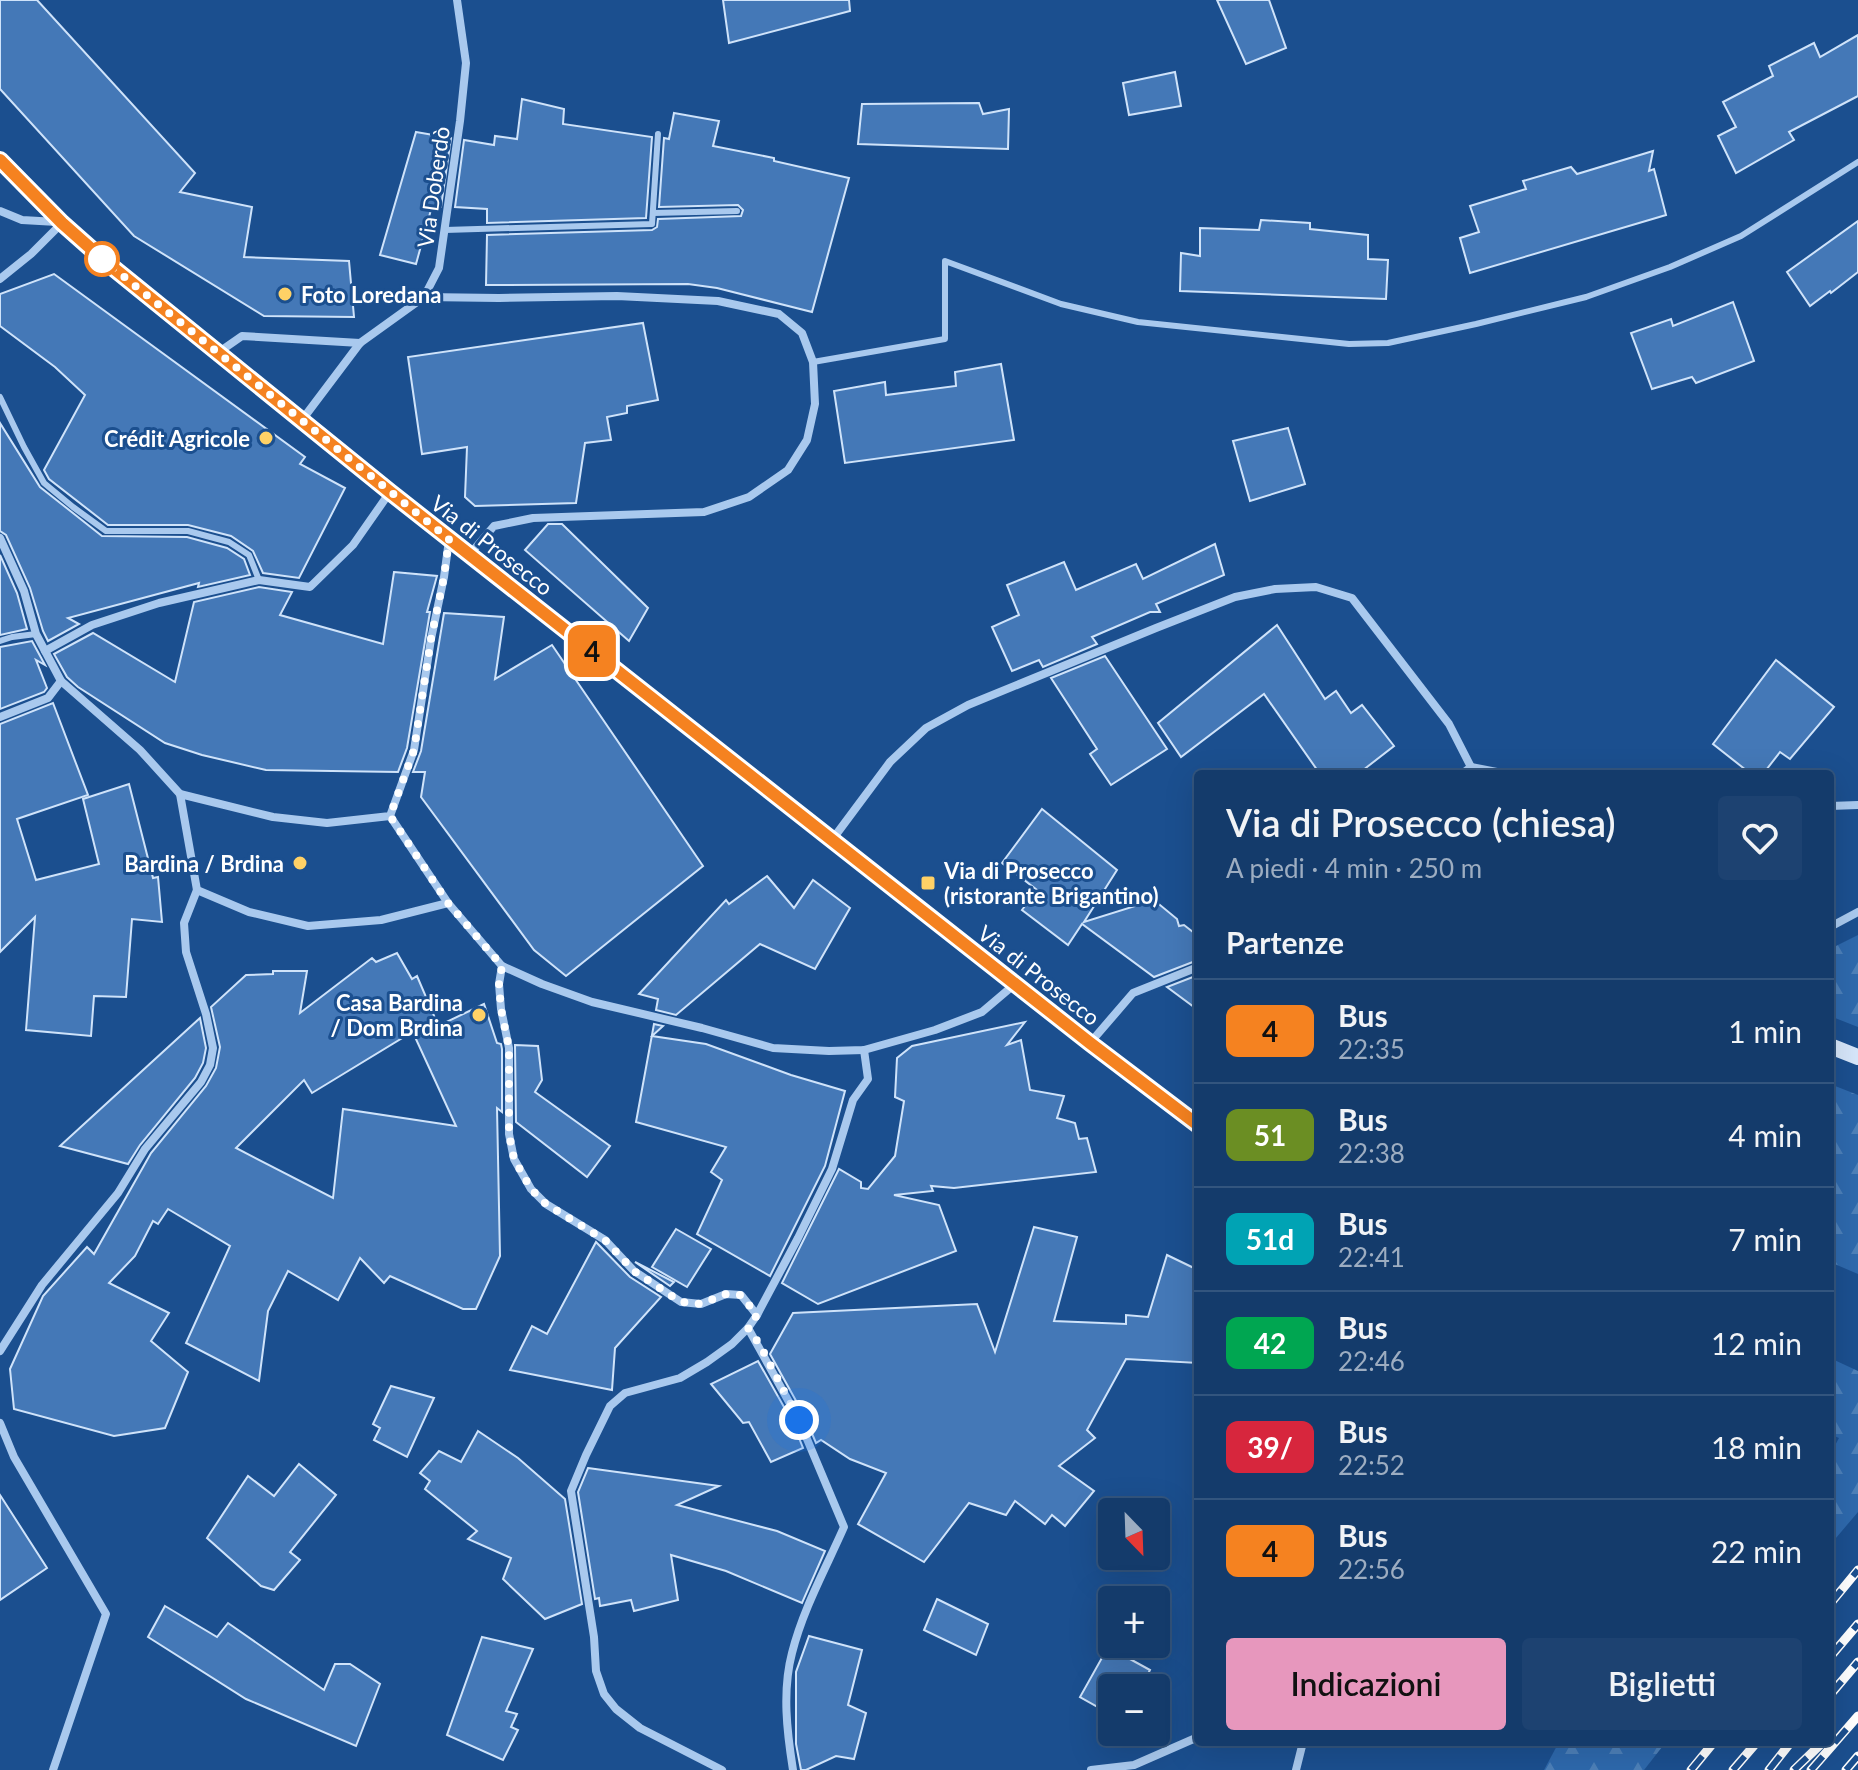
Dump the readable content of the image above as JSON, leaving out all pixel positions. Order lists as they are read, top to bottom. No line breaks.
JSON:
{"streets":{"main road":["Via di Prosecco"],"street":["Via Doberdò"]},"places":{"other":["Foto Loredana","Crédit Agricole","Bardina / Brdina","Casa Bardina / Dom Brdina"],"transit":["Via di Prosecco (ristorante Brigantino)"]},"lines":["bus line 4"],"north":"bottom right","page":{"on_map":"4","heading":[["Via di Prosecco (chiesa)","A piedi · 4 min · 250 m"],"Partenze"],"list":[{"mark":"4","name":"Bus","note":"22:35","value":"1 min"},{"mark":"51","name":"Bus","note":"22:38","value":"4 min"},{"mark":"51d","name":"Bus","note":"22:41","value":"7 min"},{"mark":"42","name":"Bus","note":"22:46","value":"12 min"},{"mark":"39/","name":"Bus","note":"22:52","value":"18 min"},{"mark":"4","name":"Bus","note":"22:56","value":"22 min"}],"map_buttons":["+","−"],"buttons":["Indicazioni","Biglietti"]}}
